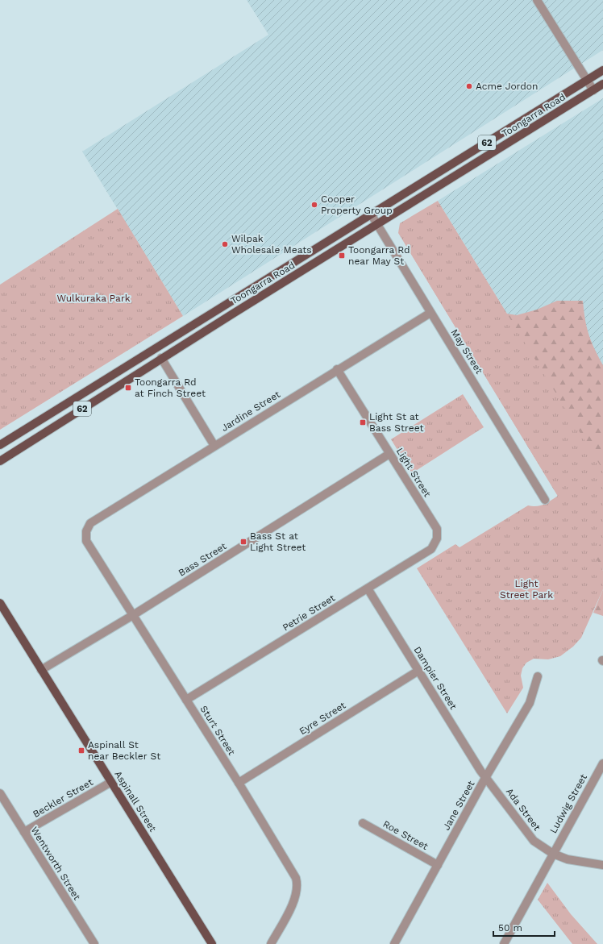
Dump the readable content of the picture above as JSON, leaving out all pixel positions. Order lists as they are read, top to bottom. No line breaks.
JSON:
{"streets":{"main road":["Toongarra Road","62","Aspinall Street"],"street":["May Street","Jardine Street","Light Street","Bass Street","Petrie Street","Dampier Street","Eyre Street","Sturt Street","Beckler Street","Ludwig Street","Jane Street","Ada Street","Roe Street","Wentworth Street"]},"crossings":[["Toongarra Road","May Street"],["May Street","Jardine Street"],["Jardine Street","Light Street"],["Jardine Street","Sturt Street"],["Light Street","Bass Street"],["Light Street","Petrie Street"],["Bass Street","Sturt Street"],["Bass Street","Aspinall Street"],["Petrie Street","Dampier Street"],["Petrie Street","Sturt Street"],["Dampier Street","Eyre Street"],["Dampier Street","Jane Street"],["Dampier Street","Ada Street"],["Eyre Street","Sturt Street"],["Beckler Street","Aspinall Street"],["Beckler Street","Wentworth Street"],["Ludwig Street","Ada Street"],["Jane Street","Ada Street"],["Jane Street","Roe Street"]],"parks":["Wulkuraka Park","Light Street Park"],"places":{"other":["Acme Jordon","Cooper Property Group","Wilpak Wholesale Meats"],"transit":["Toongarra Rd near May St","Toongarra Rd at Finch Street","Light St at Bass Street","Bass St at Light Street","Aspinall St near Beckler St"]},"scale_bar":"50 m"}
